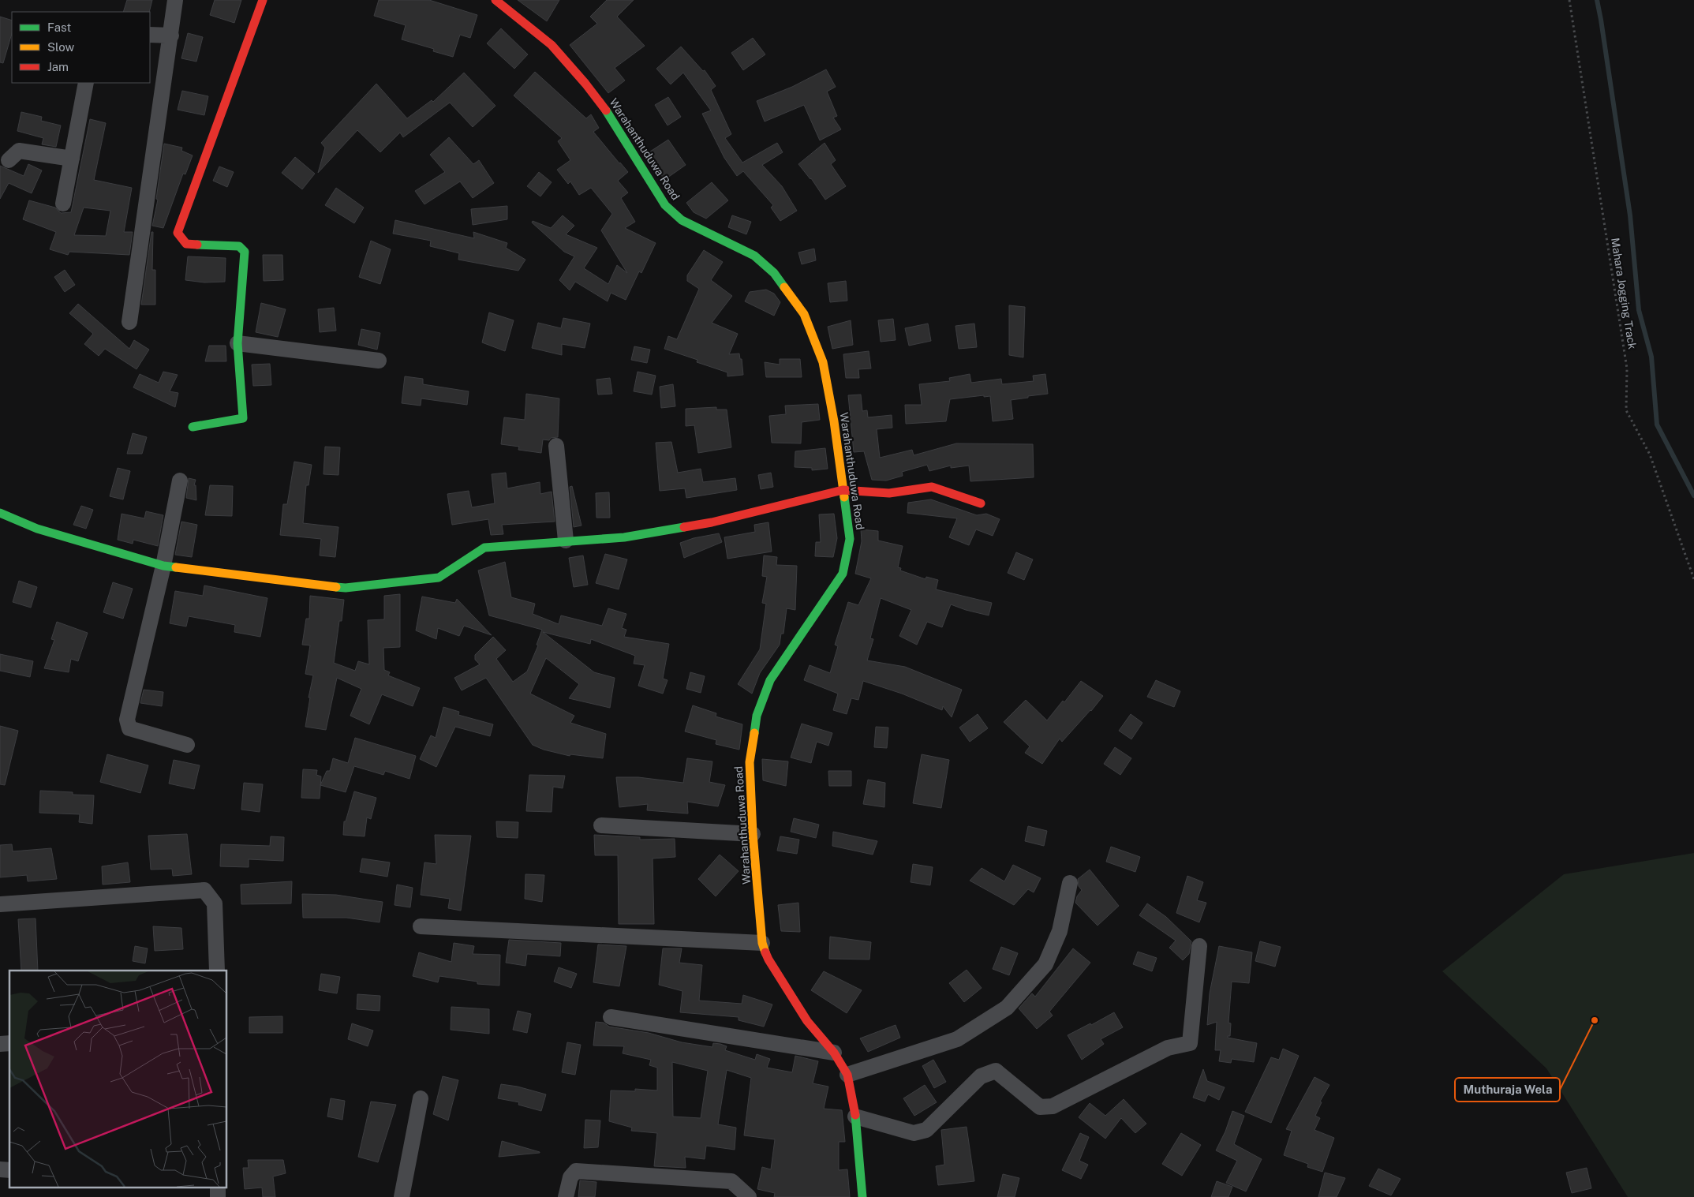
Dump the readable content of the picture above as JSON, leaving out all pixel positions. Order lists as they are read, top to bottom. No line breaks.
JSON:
{"streets":{"street":["Warahanthuduwa Road"],"path":["Mahara Jogging Track"]},"places":["Muthuraja Wela"],"legend":["Fast","Slow","Jam"]}
